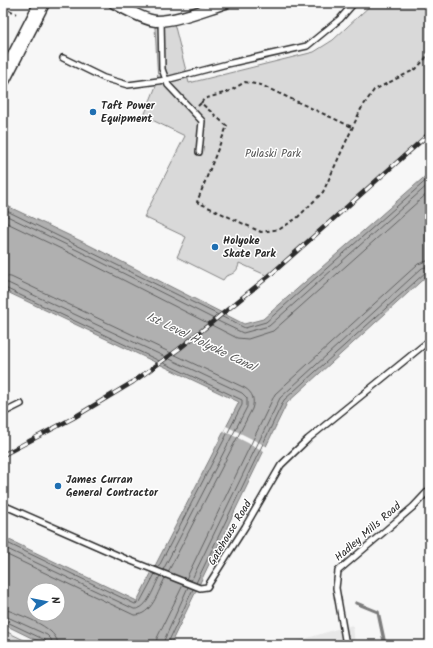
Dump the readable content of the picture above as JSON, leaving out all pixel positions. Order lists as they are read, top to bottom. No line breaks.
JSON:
{"streets":{"lane":["Hadley Mills Road","Gatehouse Road"]},"water":["1st Level Holyoke Canal"],"parks":["Pulaski Park"],"places":["Taft Power Equipment","Holyoke Skate Park","James Curran General Contractor"],"north":"right"}
